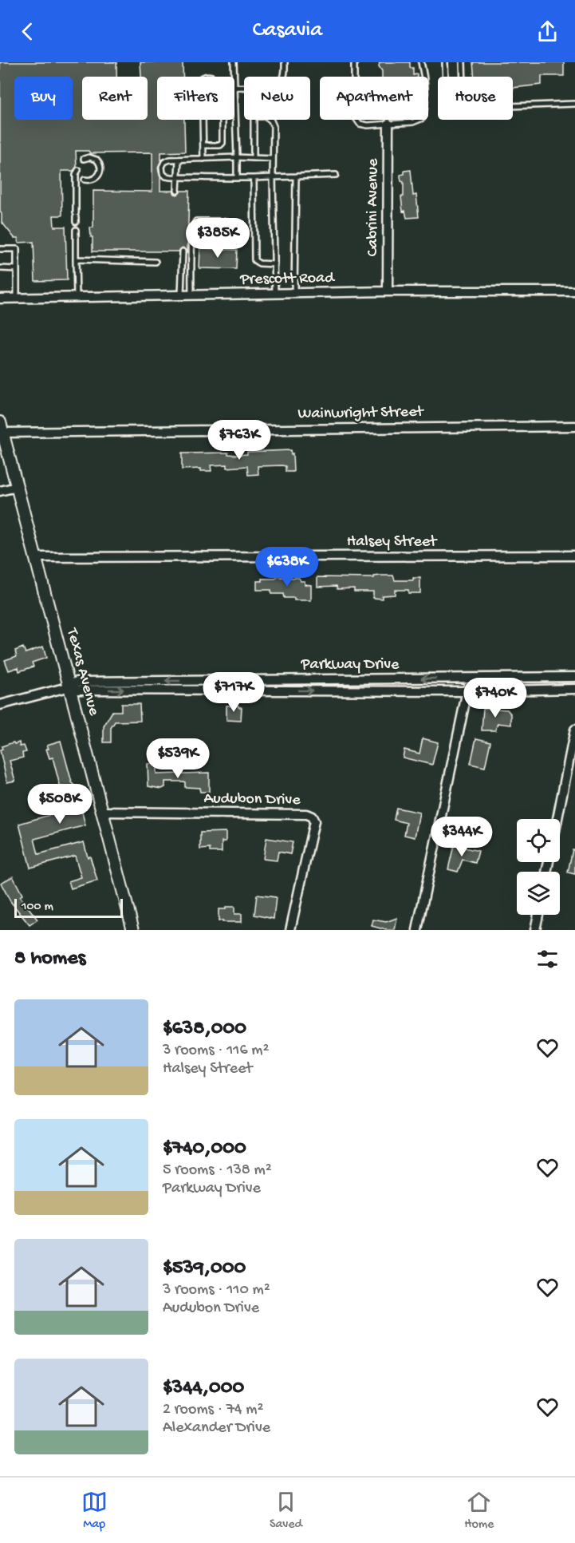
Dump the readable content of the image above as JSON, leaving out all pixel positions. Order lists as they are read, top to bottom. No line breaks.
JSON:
{"streets":{"street":["Cabrini Avenue","Prescott Road","Wainwright Street","Halsey Street","Parkway Drive","Texas Avenue","Audubon Drive"]},"crossings":[["Cabrini Avenue","Prescott Road"],["Wainwright Street","Texas Avenue"],["Halsey Street","Texas Avenue"],["Parkway Drive","Texas Avenue"],["Texas Avenue","Audubon Drive"]],"scale_bar":"100 m","page":{"header":"Casavia","chip":["Buy","Rent","Filters","New","Apartment","House"],"price":["$385K","$763K","$638K","$717K","$740K","$539K","$508K","$344K"],"scale":"100 m","heading":"8 homes","list":[{"name":"$638,000","note":"3 rooms · 116 m² · Halsey Street"},{"name":"$740,000","note":"5 rooms · 138 m² · Parkway Drive"},{"name":"$539,000","note":"3 rooms · 110 m² · Audubon Drive"},{"name":"$344,000","note":"2 rooms · 74 m² · Alexander Drive"}],"tabs":["Map","Saved","Home"]}}
